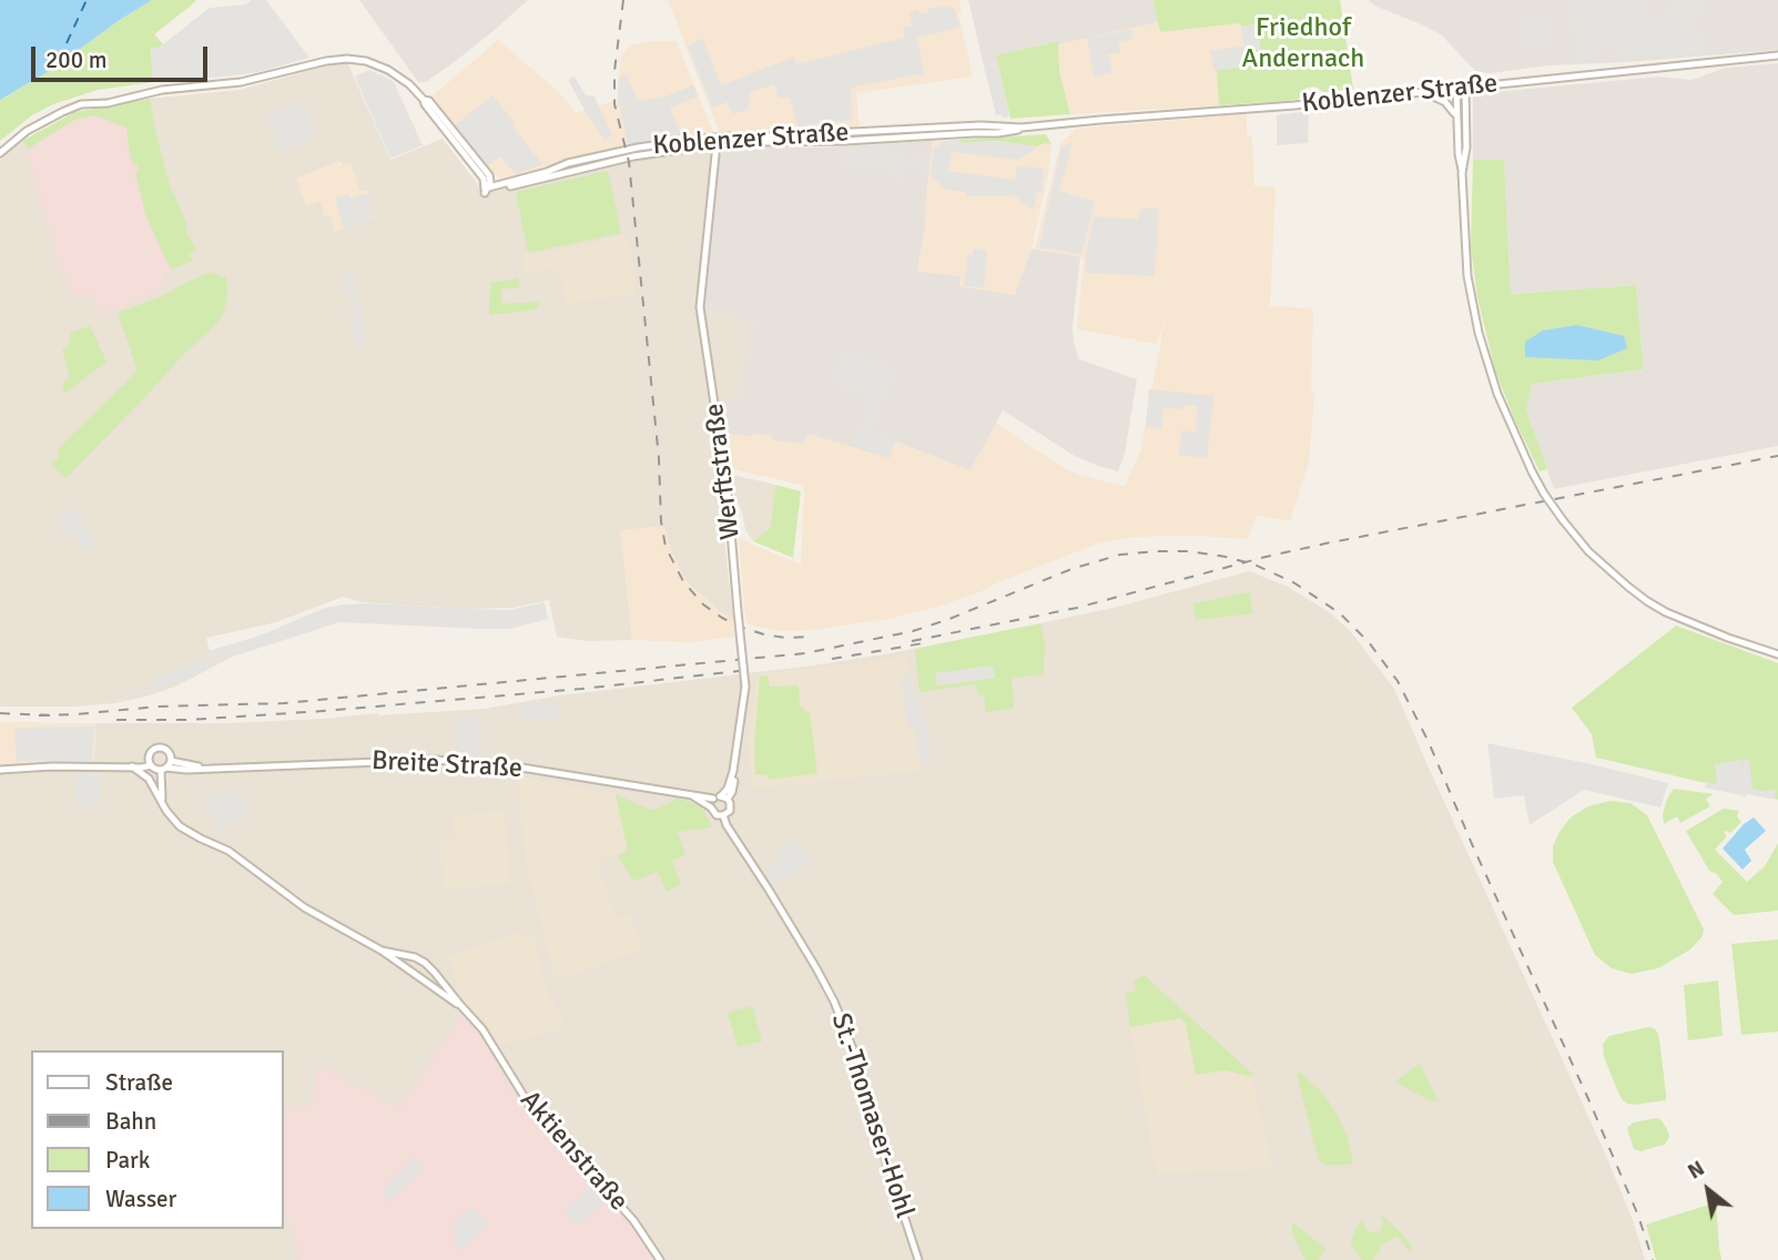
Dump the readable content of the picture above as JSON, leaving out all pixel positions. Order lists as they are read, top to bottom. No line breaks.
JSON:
{"streets":{"street":["Koblenzer Straße","Werftstraße","Breite Straße","St.-Thomaser-Hohl","Aktienstraße"]},"crossings":[["Koblenzer Straße","Werftstraße"],["Werftstraße","Breite Straße"],["Werftstraße","St.-Thomaser-Hohl"],["Breite Straße","St.-Thomaser-Hohl"],["Breite Straße","Aktienstraße"]],"parks":["Friedhof Andernach"],"legend":["Straße","Bahn","Park","Wasser"],"scale_bar":"200 m","north":"top left"}
